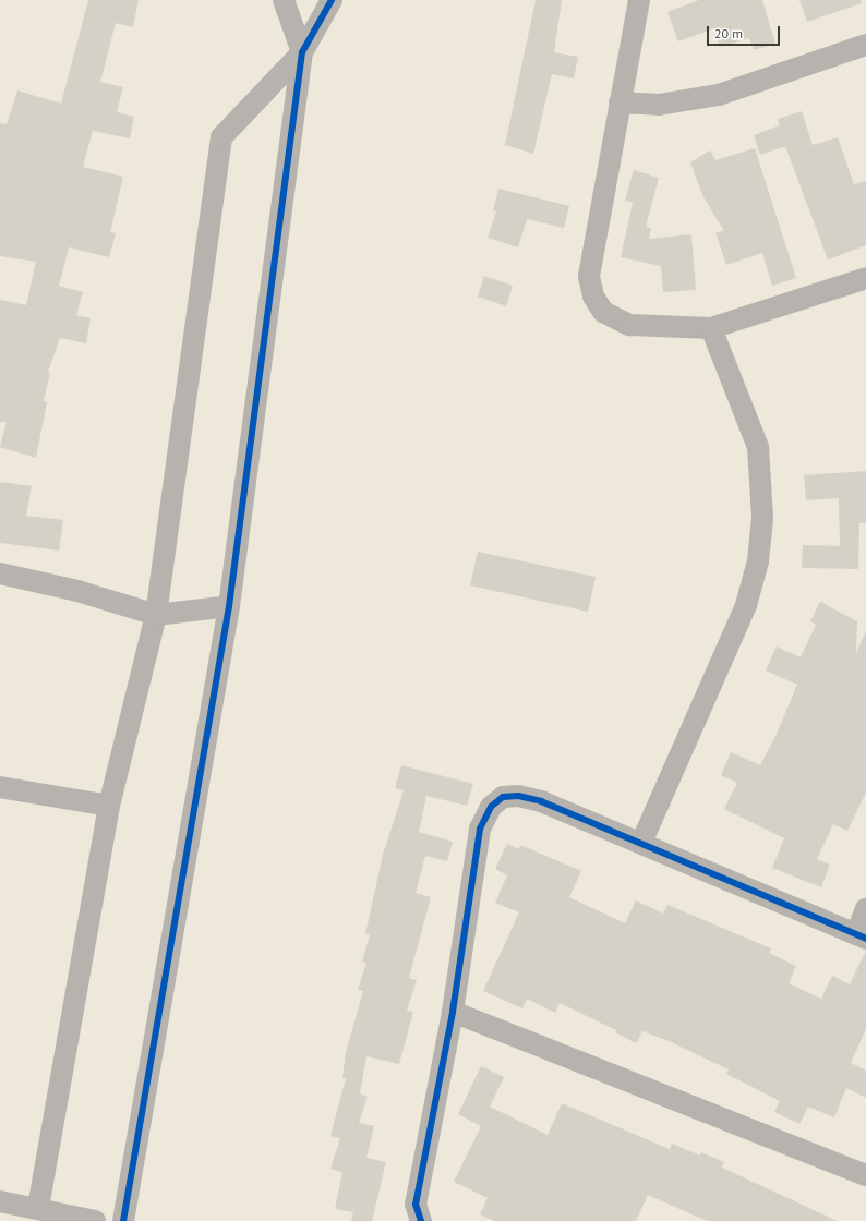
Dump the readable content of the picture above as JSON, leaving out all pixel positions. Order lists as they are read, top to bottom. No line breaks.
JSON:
{"scale_bar":"20 m"}
